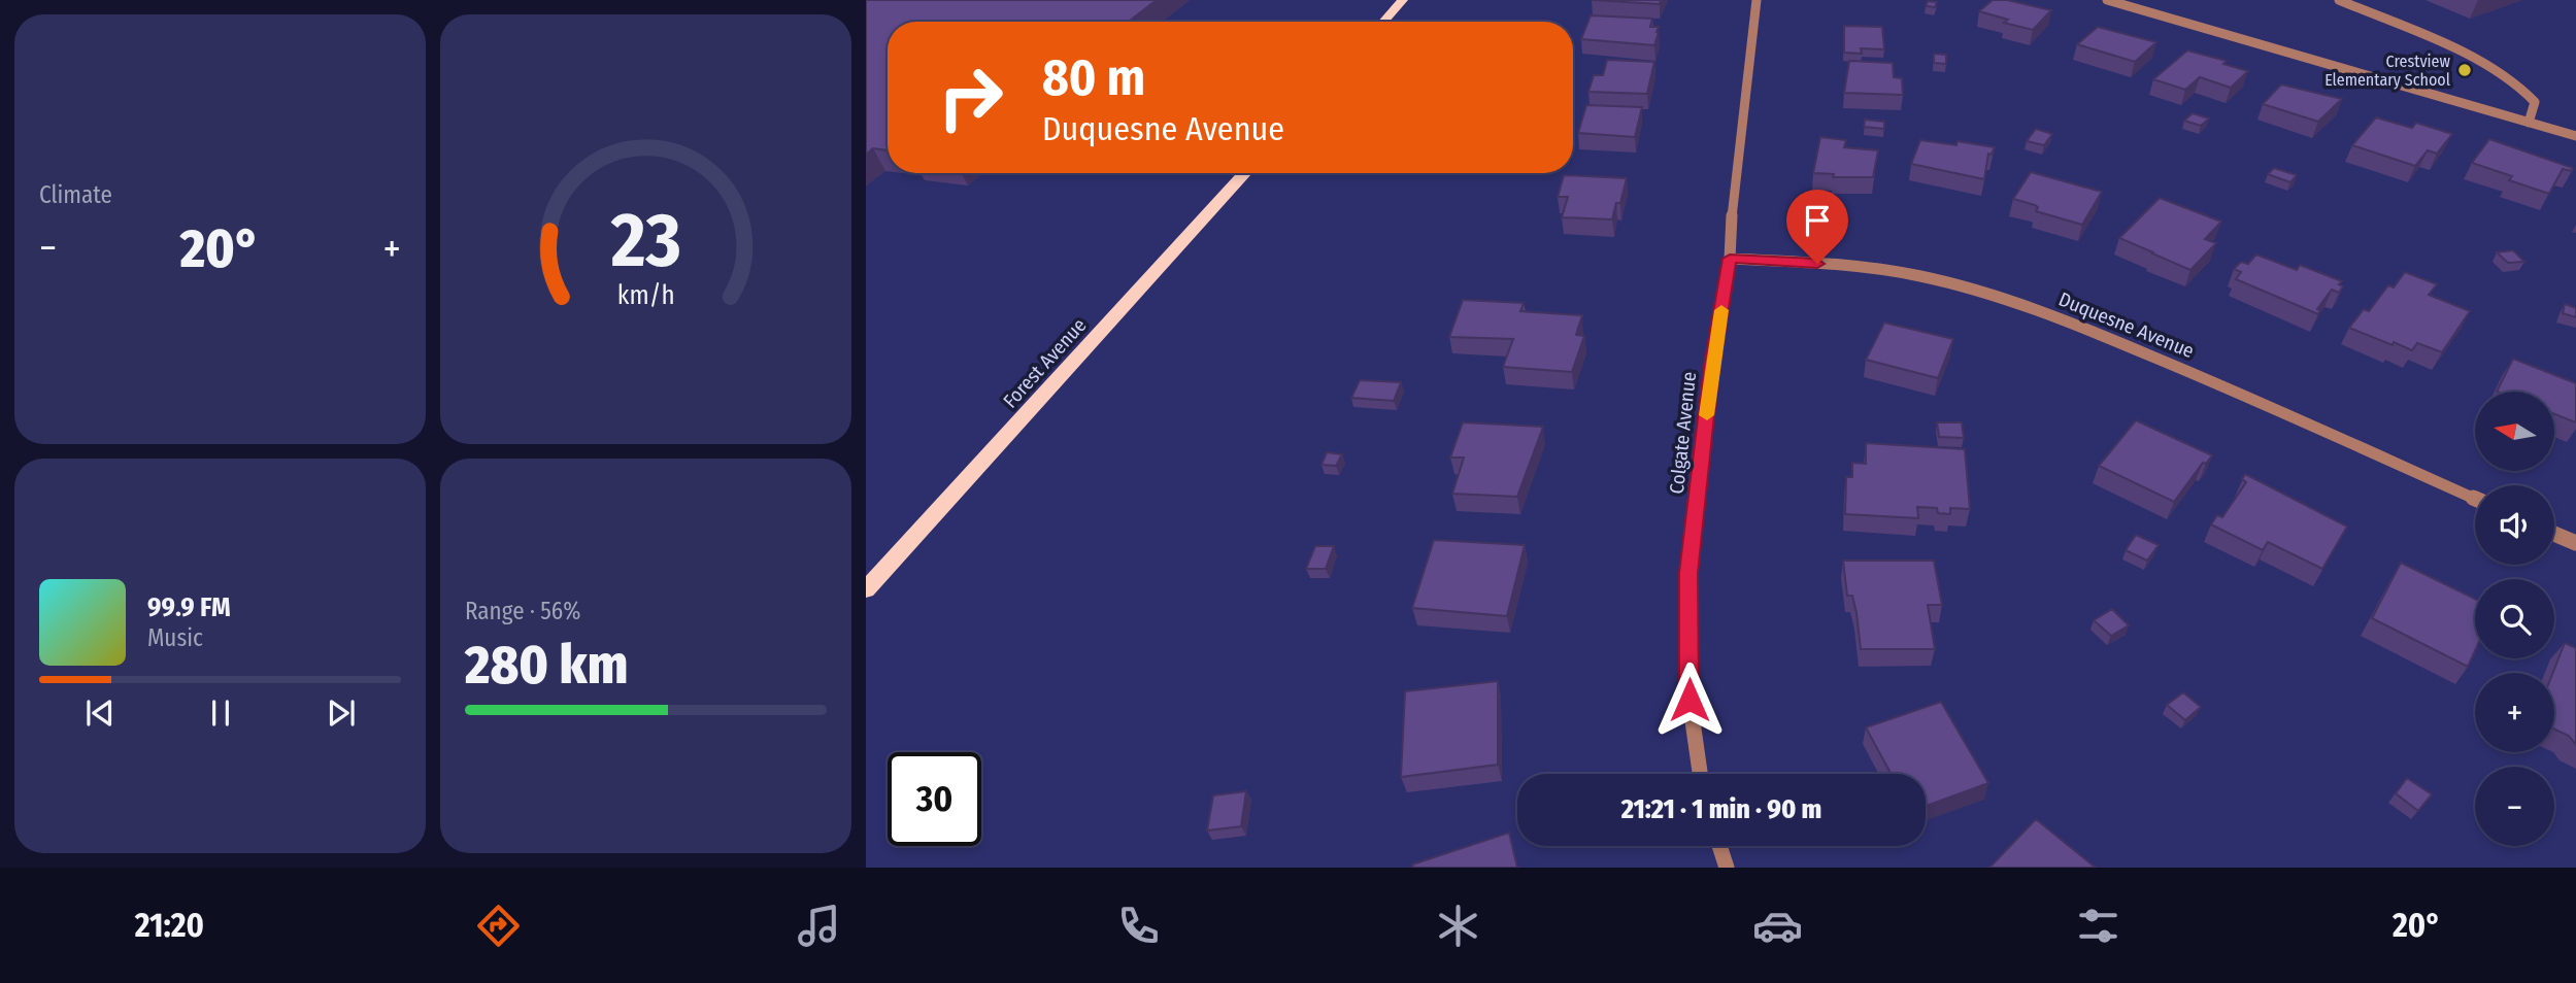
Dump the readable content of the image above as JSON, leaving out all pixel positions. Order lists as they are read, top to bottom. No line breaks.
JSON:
{"streets":{"main road":["Forest Avenue"],"street":["Duquesne Avenue","Colgate Avenue"]},"crossings":[["Duquesne Avenue","Colgate Avenue"]],"places":["Crestview Elementary School"],"north":"left","page":{"tile":["Climate",["Range · 56%","280 km"]],"turn":["80 m","Duquesne Avenue"],"heat":["−","20°","+"],"map_buttons":["+","−"],"song":["99.9 FM","Music"],"limit":"30","trip":"21:21 · 1 min · 90 m","tabs":["21:20","20°"],"gauge":["23","km/h"]}}
